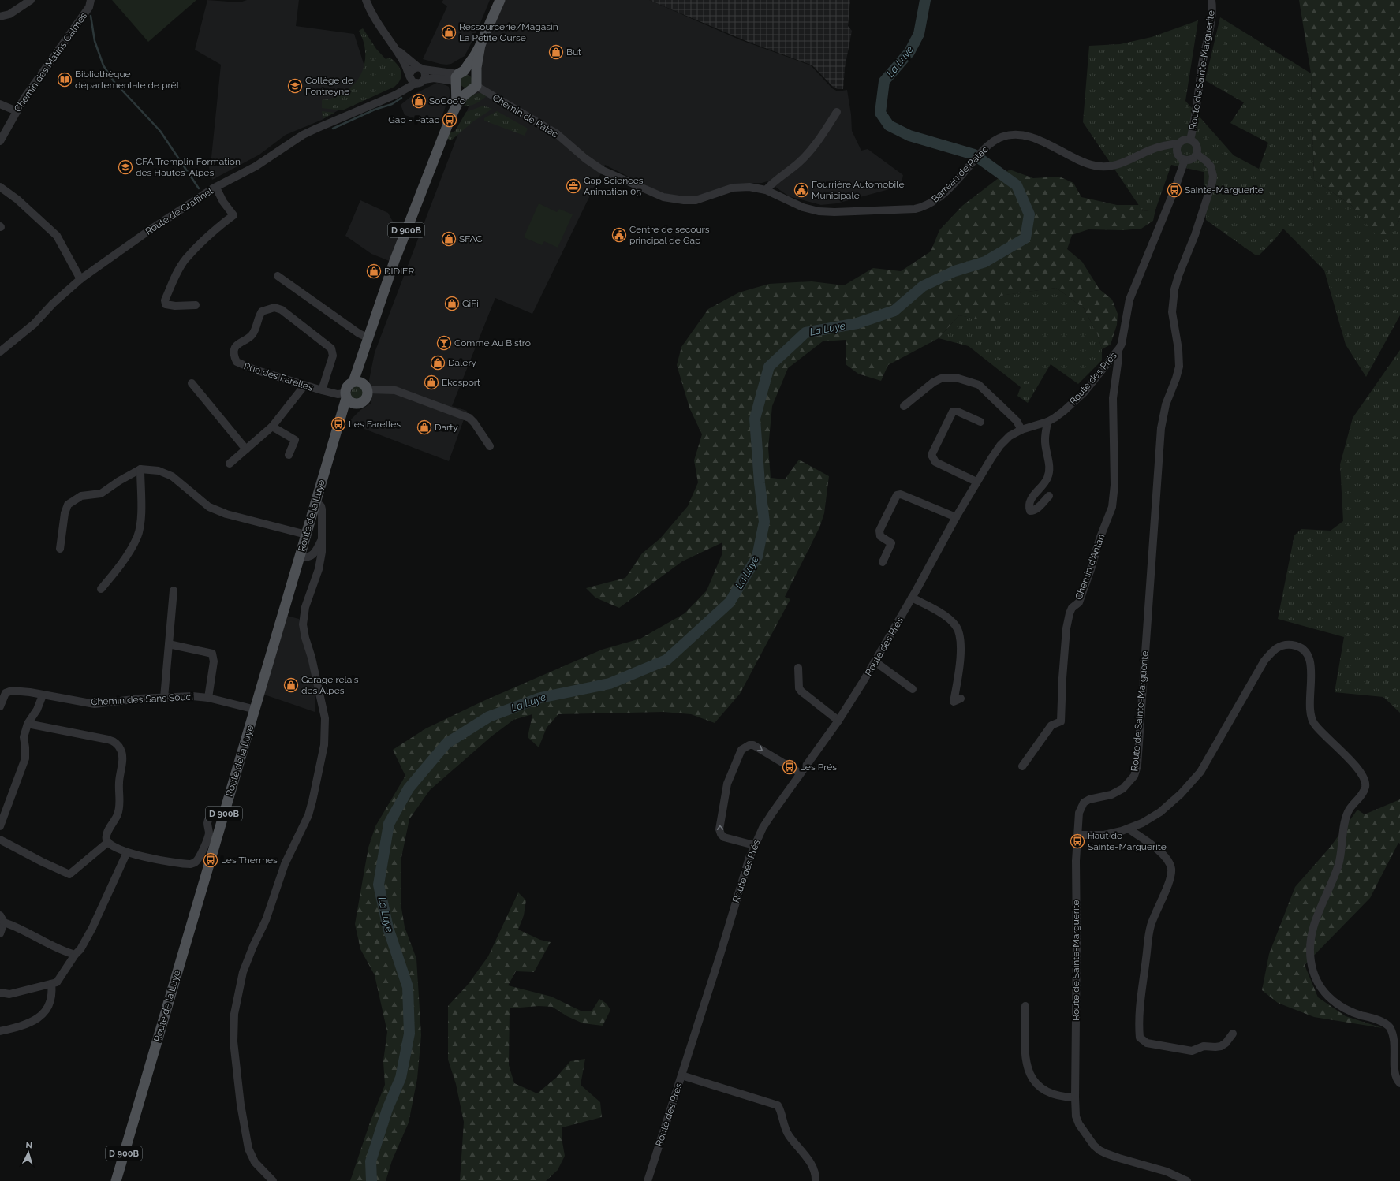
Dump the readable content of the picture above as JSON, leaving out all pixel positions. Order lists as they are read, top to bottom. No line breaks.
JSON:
{"streets":{"main road":["D 900B","Route de la Luye"],"street":["Chemin des Matins Calmes","Route de Sainte-Marguerite","Chemin de Patac","Barreau de Patac","Route de Graffinel","Rue des Farelles","Route des Prés","Chemin d'Antan","Chemin des Sans Souci"]},"crossings":[["Route de Sainte-Marguerite","Barreau de Patac"],["Route de Sainte-Marguerite","Route des Prés"],["Chemin de Patac","Barreau de Patac"],["Chemin de Patac","D 900B"],["Barreau de Patac","Route des Prés"],["D 900B","Route de la Luye"],["Route des Prés","Chemin d'Antan"],["Route de la Luye","Chemin des Sans Souci"]],"water":["La Luye"],"places":{"shop":["Ressourcerie/Magasin La Petite Ourse","But","SoCoo'c","SFAC","DIDIER","GiFi","Dalery","Ekosport","Darty","Garage relais des Alpes"],"library":["Bibliothèque départementale de prêt"],"school or university":["Collège de Fontreyne","CFA Tremplin Formation des Hautes-Alpes"],"bus stop":["Gap - Patac","Sainte-Marguerite","Les Farelles","Les Prés","Haut de Sainte-Marguerite","Les Thermes"],"office":["Gap Sciences Animation 05"],"public building":["Fourrière Automobile Municipale","Centre de secours principal de Gap"],"bar":["Comme Au Bistro"]},"north":"top"}
